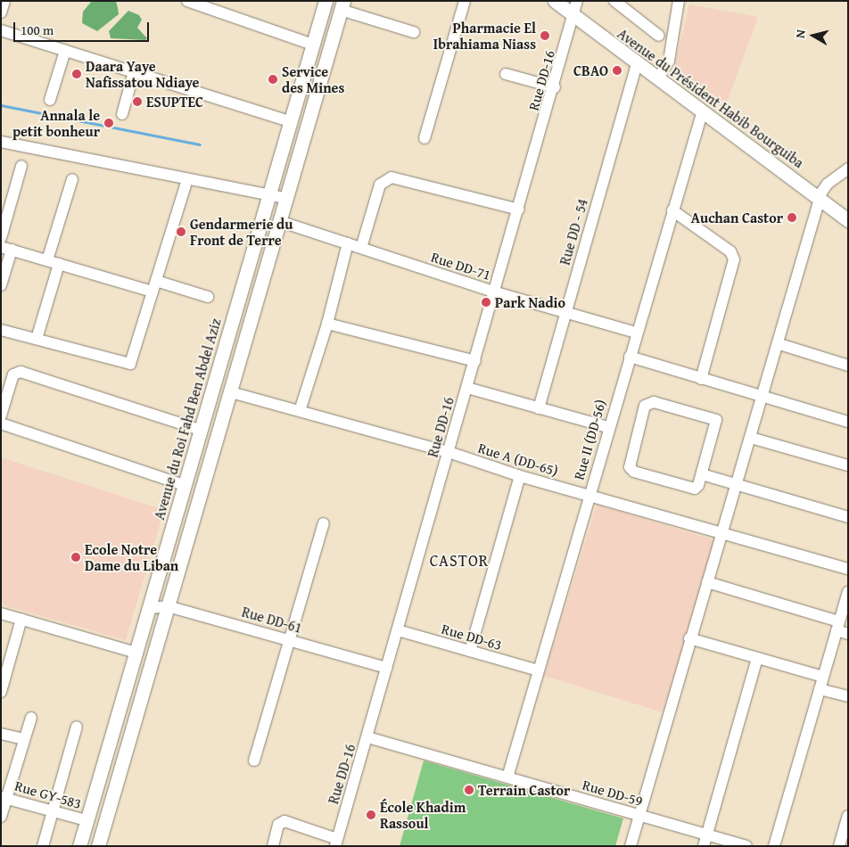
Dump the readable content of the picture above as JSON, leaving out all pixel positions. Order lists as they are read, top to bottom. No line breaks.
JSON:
{"streets":{"main road":["Avenue du Président Habib Bourguiba","Avenue du Roi Fahd Ben Abdel Aziz"],"street":["Rue DD-16","Rue DD - 54","Rue DD-71","Rue II (DD-56)","Rue A (DD-65)","Rue DD-61","Rue DD-63","Rue DD-59","Rue GY-583"]},"crossings":[["Rue DD-16","Avenue du Président Habib Bourguiba"],["Rue DD-16","Rue DD-71"],["Rue DD-16","Rue A (DD-65)"],["Rue DD-16","Rue DD-61"],["Rue DD-16","Rue DD-63"],["Rue DD-16","Rue DD-59"],["Avenue du Président Habib Bourguiba","Rue DD - 54"],["Avenue du Président Habib Bourguiba","Rue II (DD-56)"],["Rue DD - 54","Rue DD-71"],["Rue DD-71","Rue II (DD-56)"],["Avenue du Roi Fahd Ben Abdel Aziz","Rue DD-61"],["Avenue du Roi Fahd Ben Abdel Aziz","Rue GY-583"],["Rue II (DD-56)","Rue A (DD-65)"],["Rue II (DD-56)","Rue DD-63"],["Rue II (DD-56)","Rue DD-59"]],"districts":["CASTOR"],"places":["Pharmacie El Ibrahiama Niass","CBAO","Daara Yaye Nafissatou Ndiaye","Service des Mines","ESUPTEC","Annala le petit bonheur","Auchan Castor","Gendarmerie du Front de Terre","Park Nadio","Ecole Notre Dame du Liban","Terrain Castor","École Khadim Rassoul"],"scale_bar":"100 m","north":"left"}
